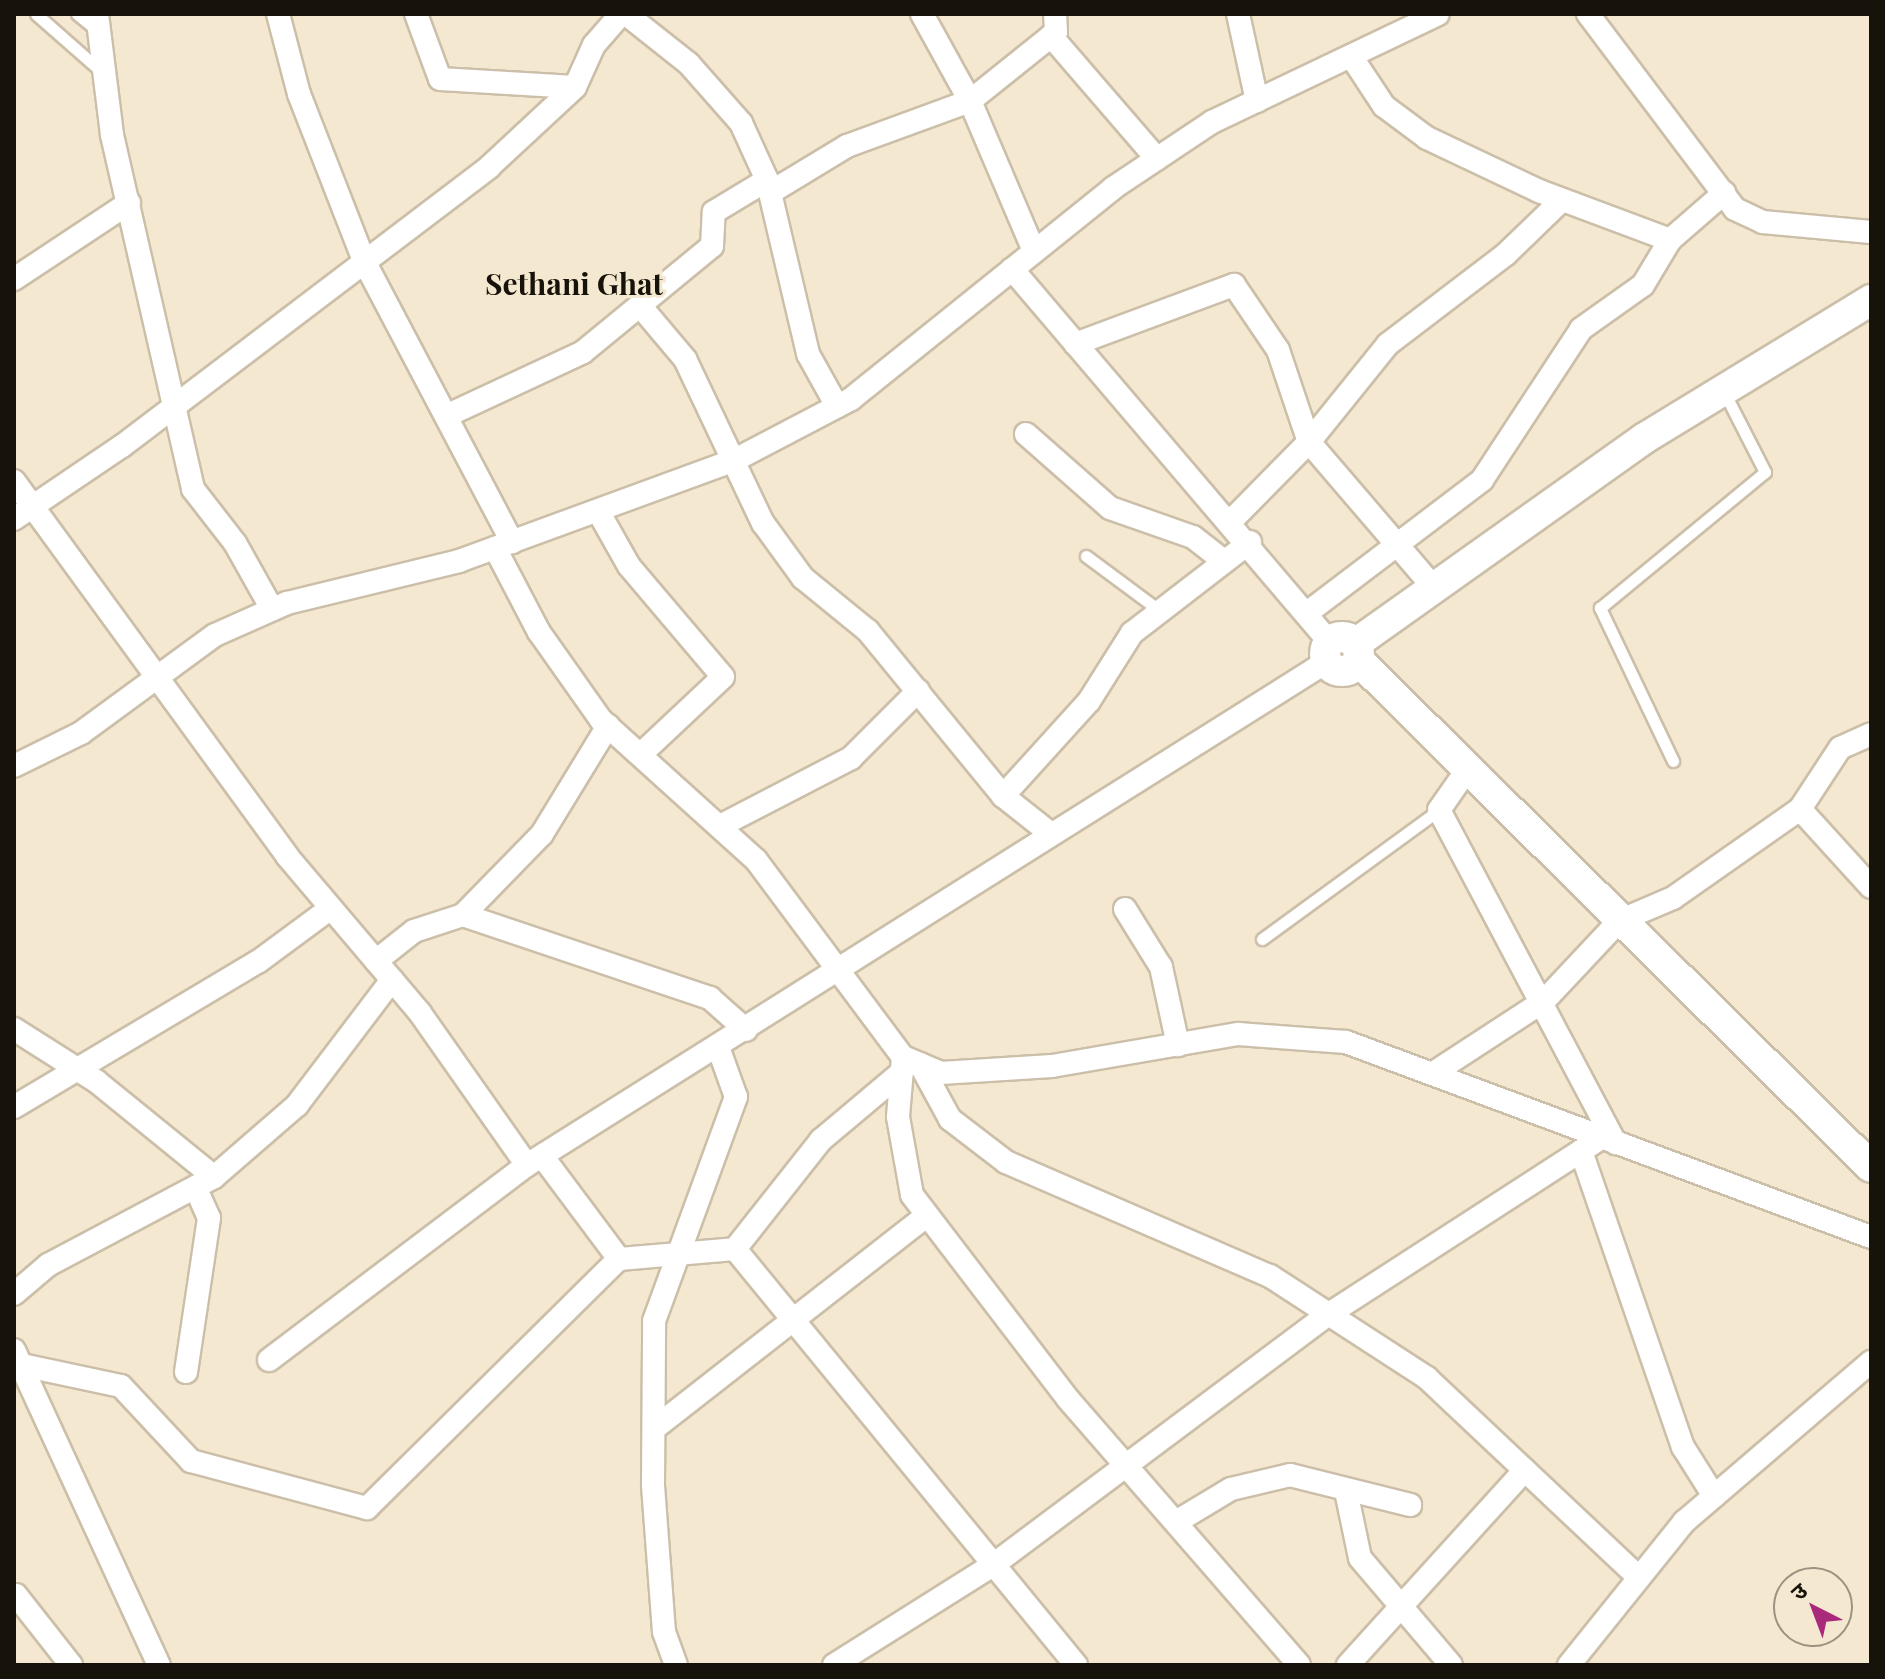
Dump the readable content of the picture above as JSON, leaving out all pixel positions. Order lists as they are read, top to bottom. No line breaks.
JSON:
{"districts":["Sethani Ghat"],"north":"top left"}
